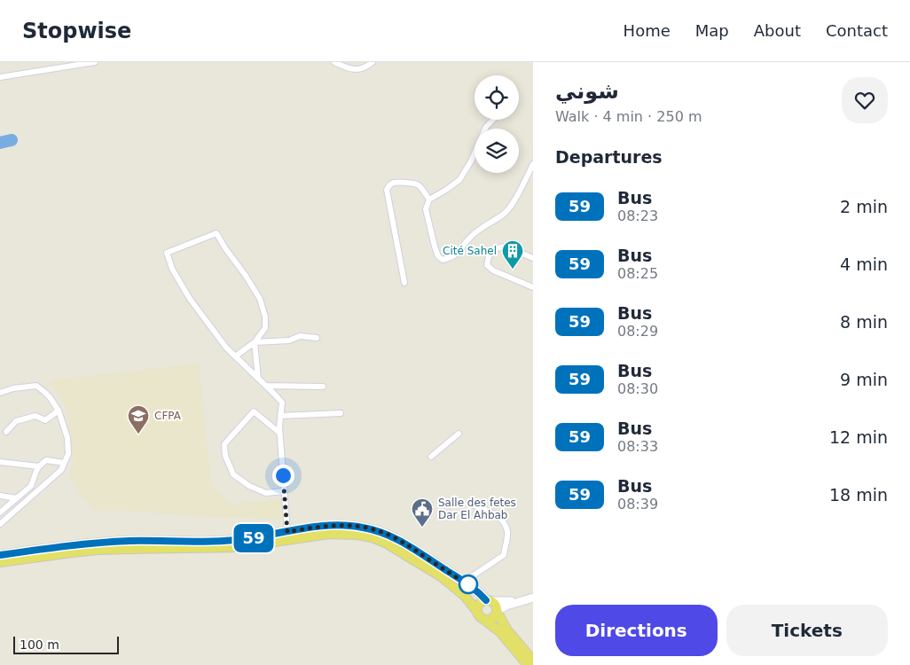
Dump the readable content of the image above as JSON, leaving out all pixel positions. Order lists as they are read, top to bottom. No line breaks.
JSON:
{"places":{"building":["Cité Sahel"],"school or university":["CFPA"],"public building":["Salle des fetes Dar El Ahbab"]},"lines":["bus line 59"],"scale_bar":"100 m","page":{"header":"Stopwise","nav":["Home","Map","About","Contact"],"on_map":"59","heading":[["شوني","Walk · 4 min · 250 m"],"Departures"],"list":[{"mark":"59","name":"Bus","note":"08:23","value":"2 min"},{"mark":"59","name":"Bus","note":"08:25","value":"4 min"},{"mark":"59","name":"Bus","note":"08:29","value":"8 min"},{"mark":"59","name":"Bus","note":"08:30","value":"9 min"},{"mark":"59","name":"Bus","note":"08:33","value":"12 min"},{"mark":"59","name":"Bus","note":"08:39","value":"18 min"}],"buttons":["Directions","Tickets"],"scale":"100 m"}}
